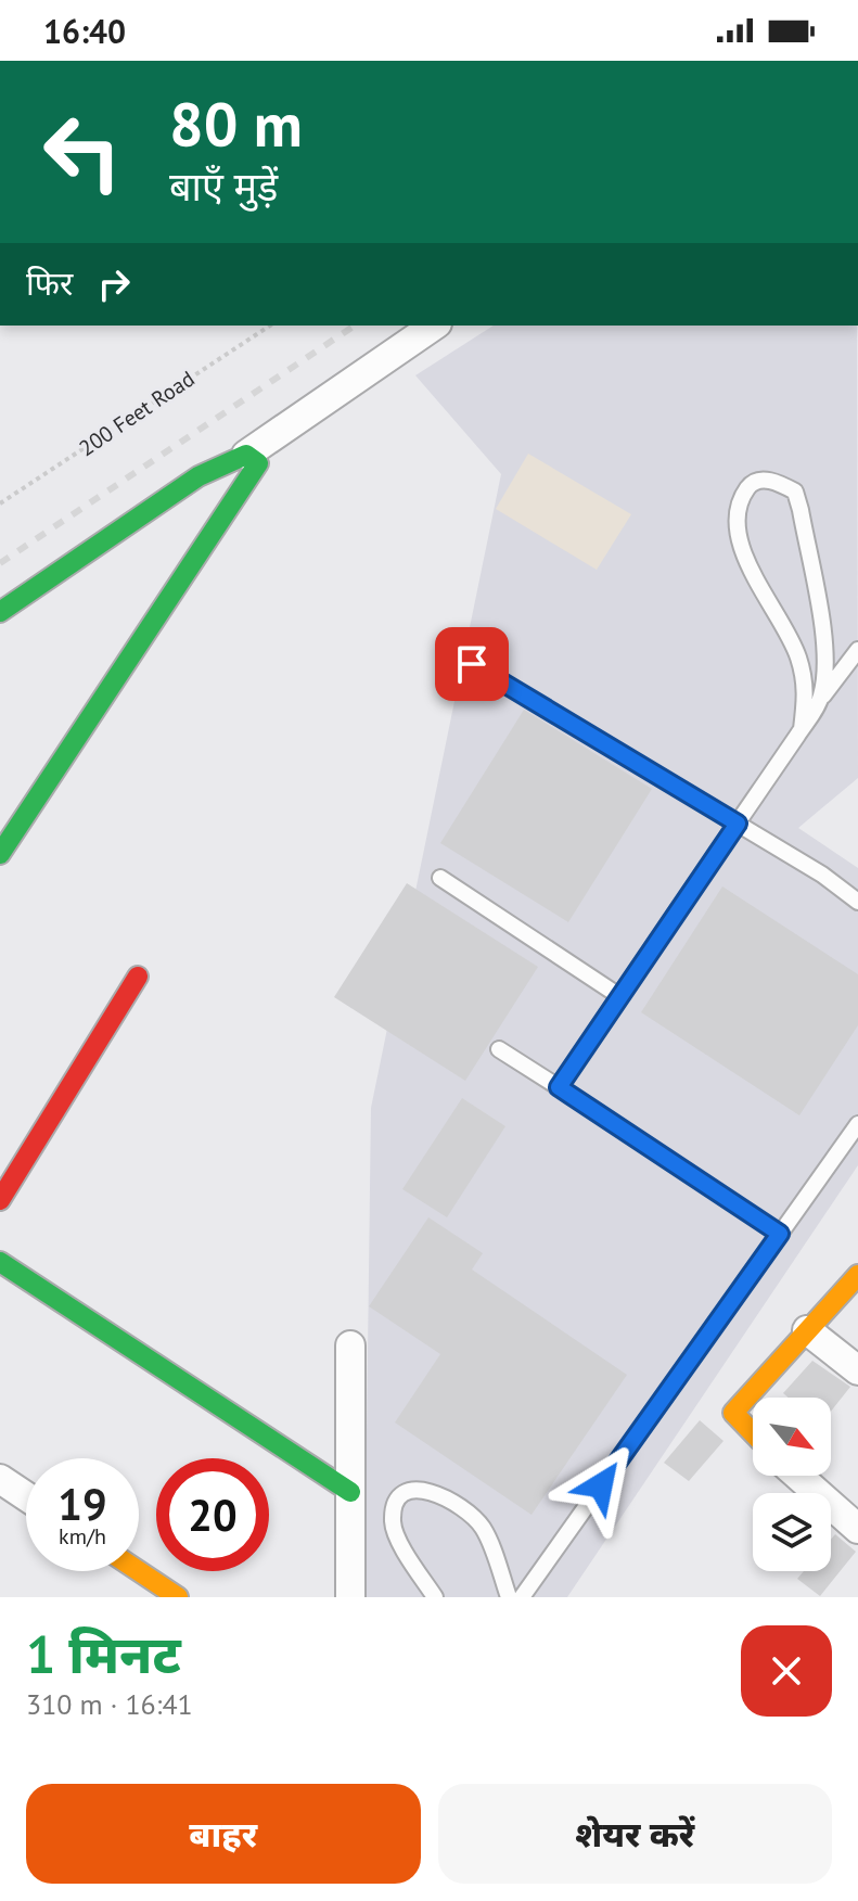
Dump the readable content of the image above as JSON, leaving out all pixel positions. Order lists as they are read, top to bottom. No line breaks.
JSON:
{"streets":{"path":["200 Feet Road"]},"north":"bottom right","page":{"status":"16:40","turn":["80 m","बाएँ मुड़ें"],"then":"फिर","speed":"19 km/h","limit":"20","heading":["1 मिनट","310 m · 16:41"],"buttons":["बाहर","शेयर करें"]}}
